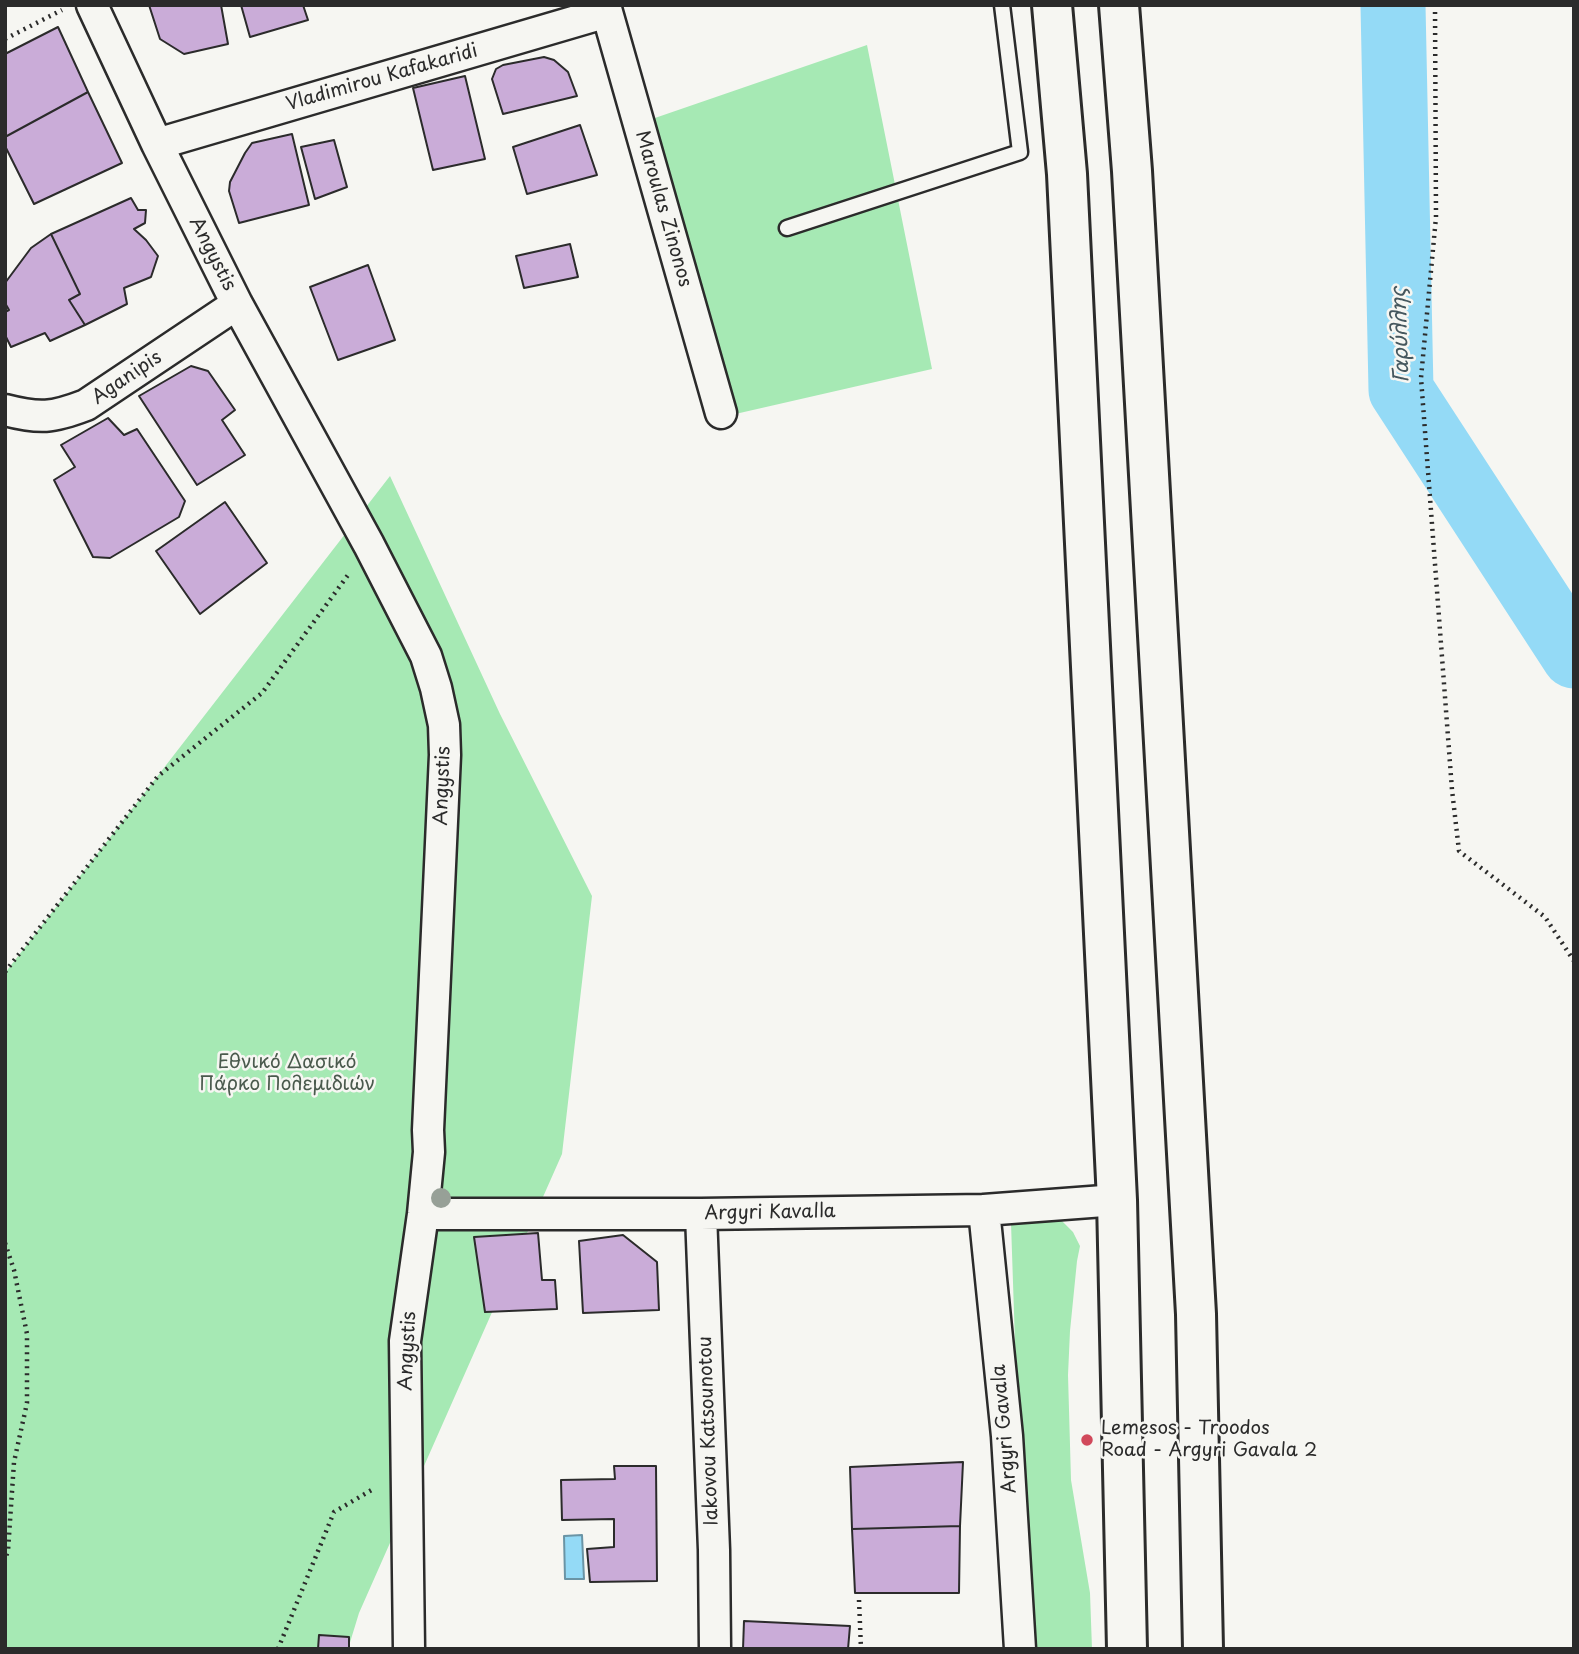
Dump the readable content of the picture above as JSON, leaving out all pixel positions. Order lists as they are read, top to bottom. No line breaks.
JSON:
{"streets":{"street":["Vladimirou Kafakaridi","Maroulas Zinonos","Angystis","Aganipis","Argyri Kavalla","Argyri Gavala","Iakovou Katsounotou"]},"crossings":[["Vladimirou Kafakaridi","Maroulas Zinonos"],["Vladimirou Kafakaridi","Angystis"],["Angystis","Aganipis"],["Angystis","Argyri Kavalla"],["Argyri Kavalla","Argyri Gavala"],["Argyri Kavalla","Iakovou Katsounotou"]],"water":["Γαρύλλης"],"parks":["Εθνικό Δασικό Πάρκο Πολεμιδιών"],"places":["Lemesos - Troodos Road - Argyri Gavala 2"]}
